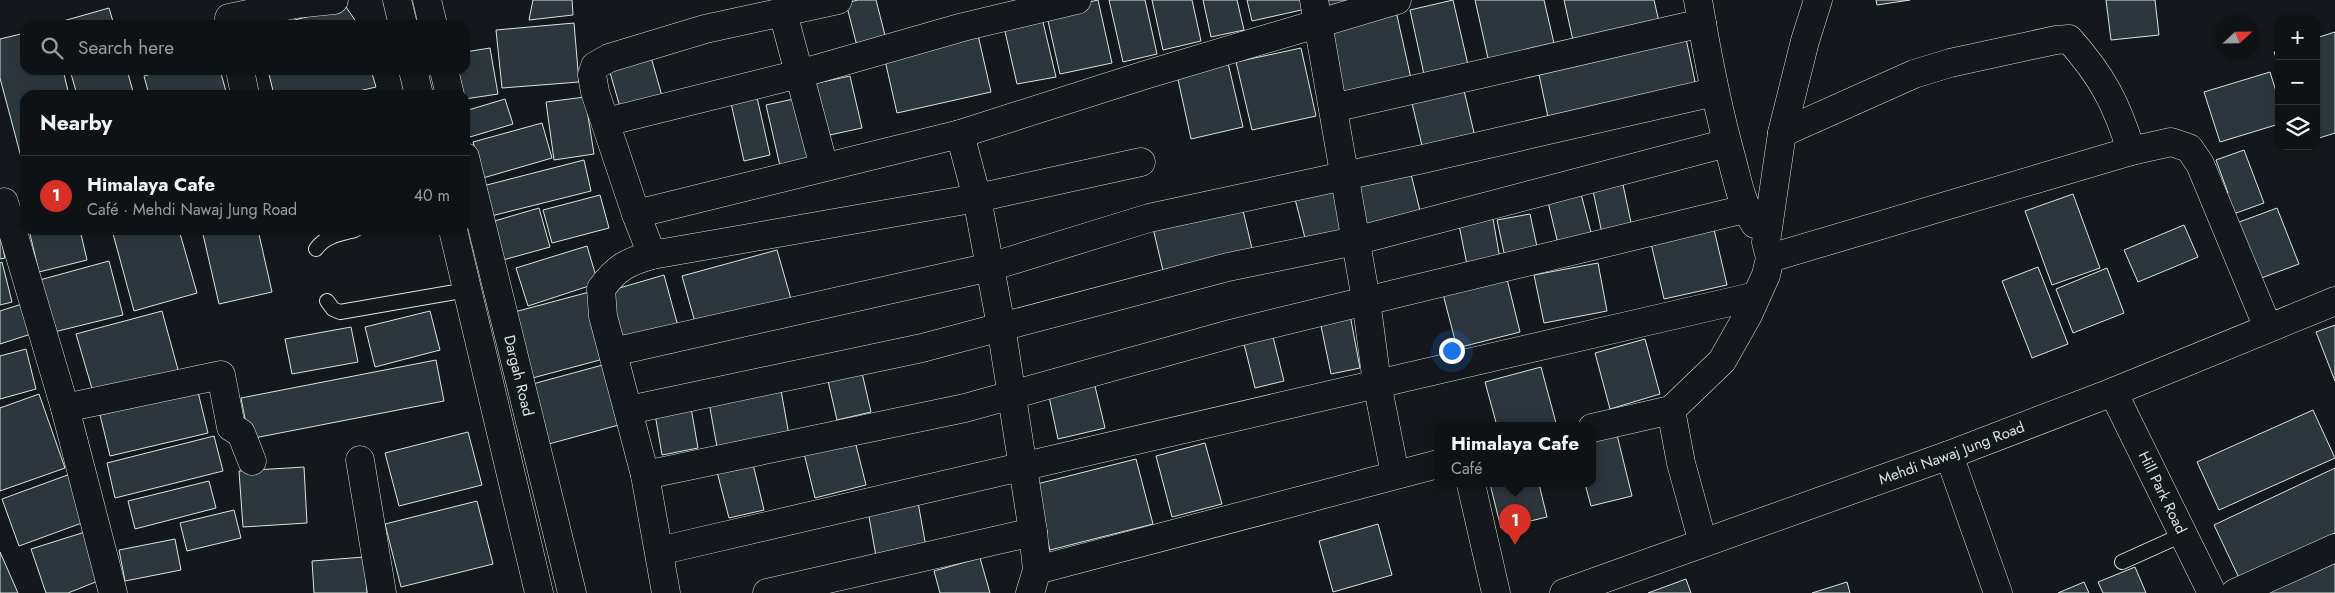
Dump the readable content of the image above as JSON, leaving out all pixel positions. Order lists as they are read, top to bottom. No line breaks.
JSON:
{"streets":{"street":["Dargah Road","Mehdi Nawaj Jung Road","Hill Park Road"]},"crossings":[["Mehdi Nawaj Jung Road","Hill Park Road"]],"north":"right","page":{"map_buttons":["+","−"],"search":"Search here","heading":"Nearby","list":[{"mark":"1","name":"Himalaya Cafe","note":"Café · Mehdi Nawaj Jung Road","value":"40 m"}],"popup":["Himalaya Cafe","Café"],"pins":"1"}}
